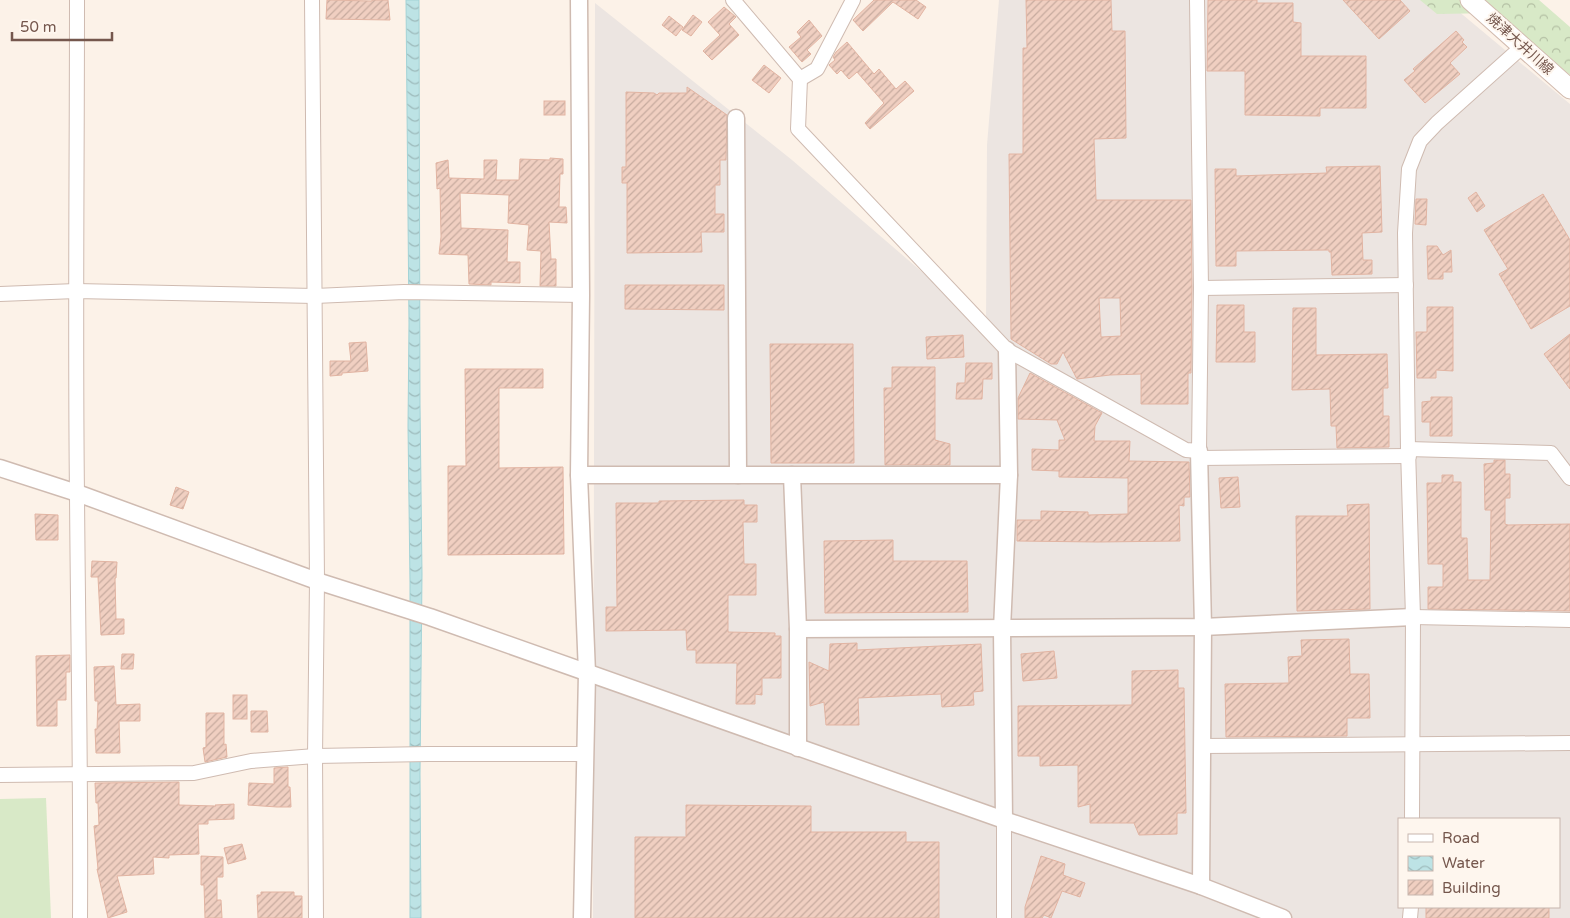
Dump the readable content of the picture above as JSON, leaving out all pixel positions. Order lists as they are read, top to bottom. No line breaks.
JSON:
{"streets":{"main road":["焼津大井川線"]},"legend":["Road","Water","Building"],"scale_bar":"50 m"}
